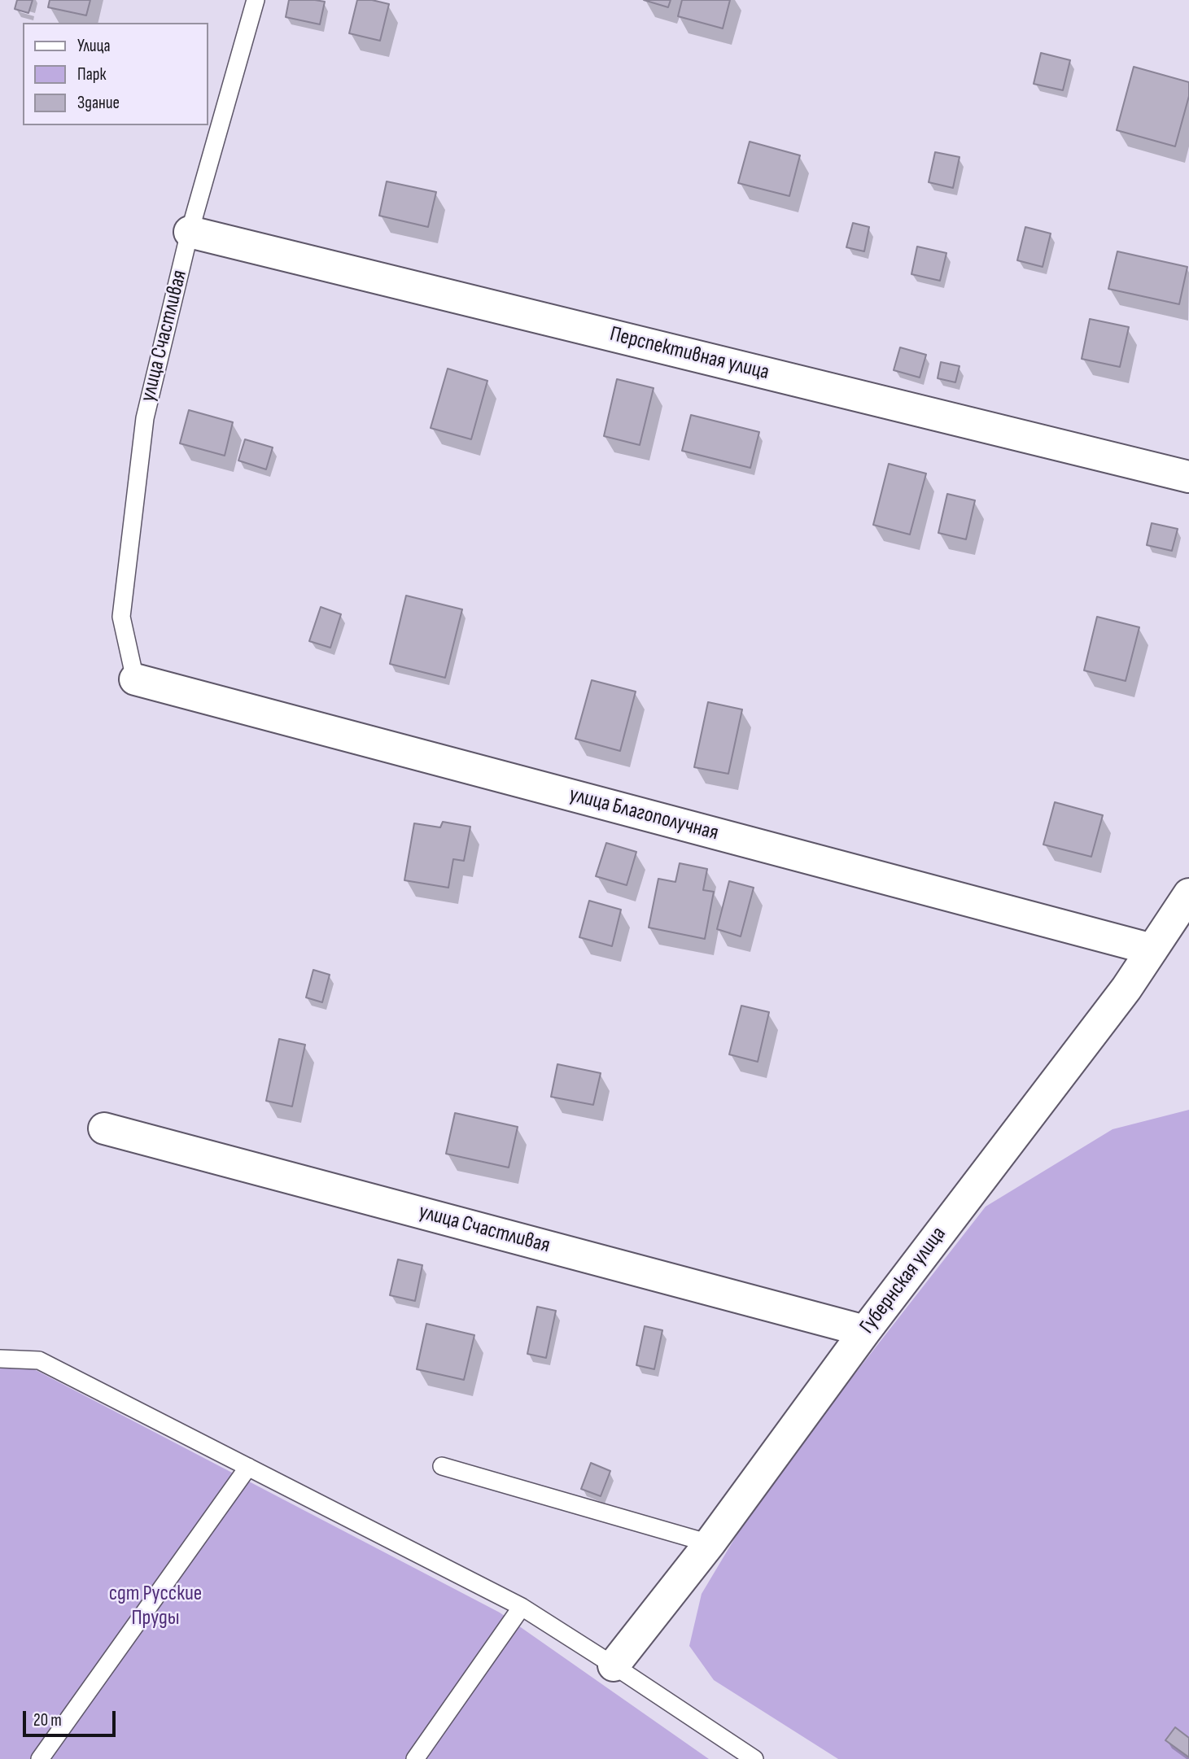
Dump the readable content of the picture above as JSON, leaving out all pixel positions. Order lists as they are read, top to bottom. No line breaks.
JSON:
{"streets":{"street":["улица Счастливая","Перспективная улица","улица Благополучная","Губернская улица"]},"crossings":[["улица Счастливая","Перспективная улица"],["улица Счастливая","улица Благополучная"],["улица Счастливая","Губернская улица"],["улица Благополучная","Губернская улица"]],"parks":["сдт Русские Пруды"],"legend":["Улица","Парк","Здание"],"scale_bar":"20 m"}
